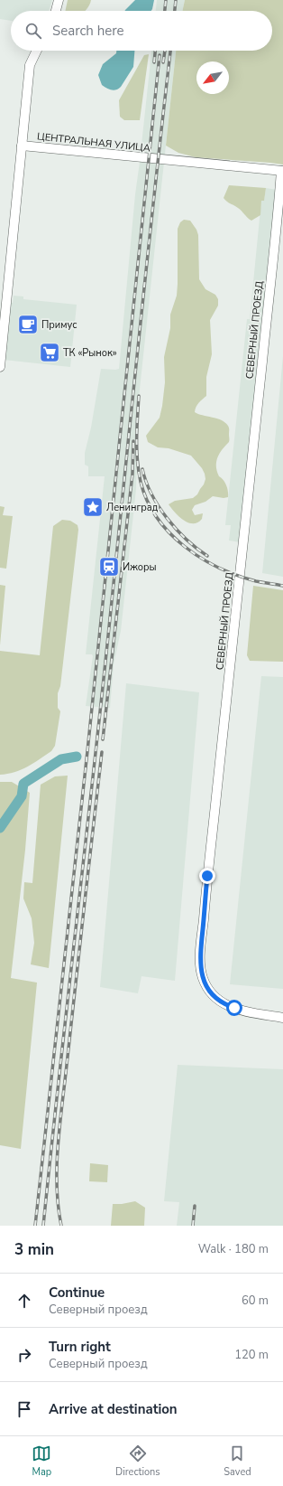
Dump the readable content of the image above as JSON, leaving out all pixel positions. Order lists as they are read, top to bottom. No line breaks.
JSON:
{"streets":{"street":["ЦЕНТРАЛЬНАЯ УЛИЦА","СЕВЕРНЫЙ ПРОЕЗД"]},"crossings":[["ЦЕНТРАЛЬНАЯ УЛИЦА","СЕВЕРНЫЙ ПРОЕЗД"]],"places":{"cafe":["Примус"],"supermarket":["ТК «Рынок»"],"place":["Ленинград"],"station":["Ижоры"]},"north":"bottom left","page":{"search":"Search here","heading":["3 min","Walk · 180 m"],"list":[["Continue","Северный проезд","60 m"],["Turn right","Северный проезд","120 m"],"Arrive at destination"],"nav":["Map","Directions","Saved"]}}
